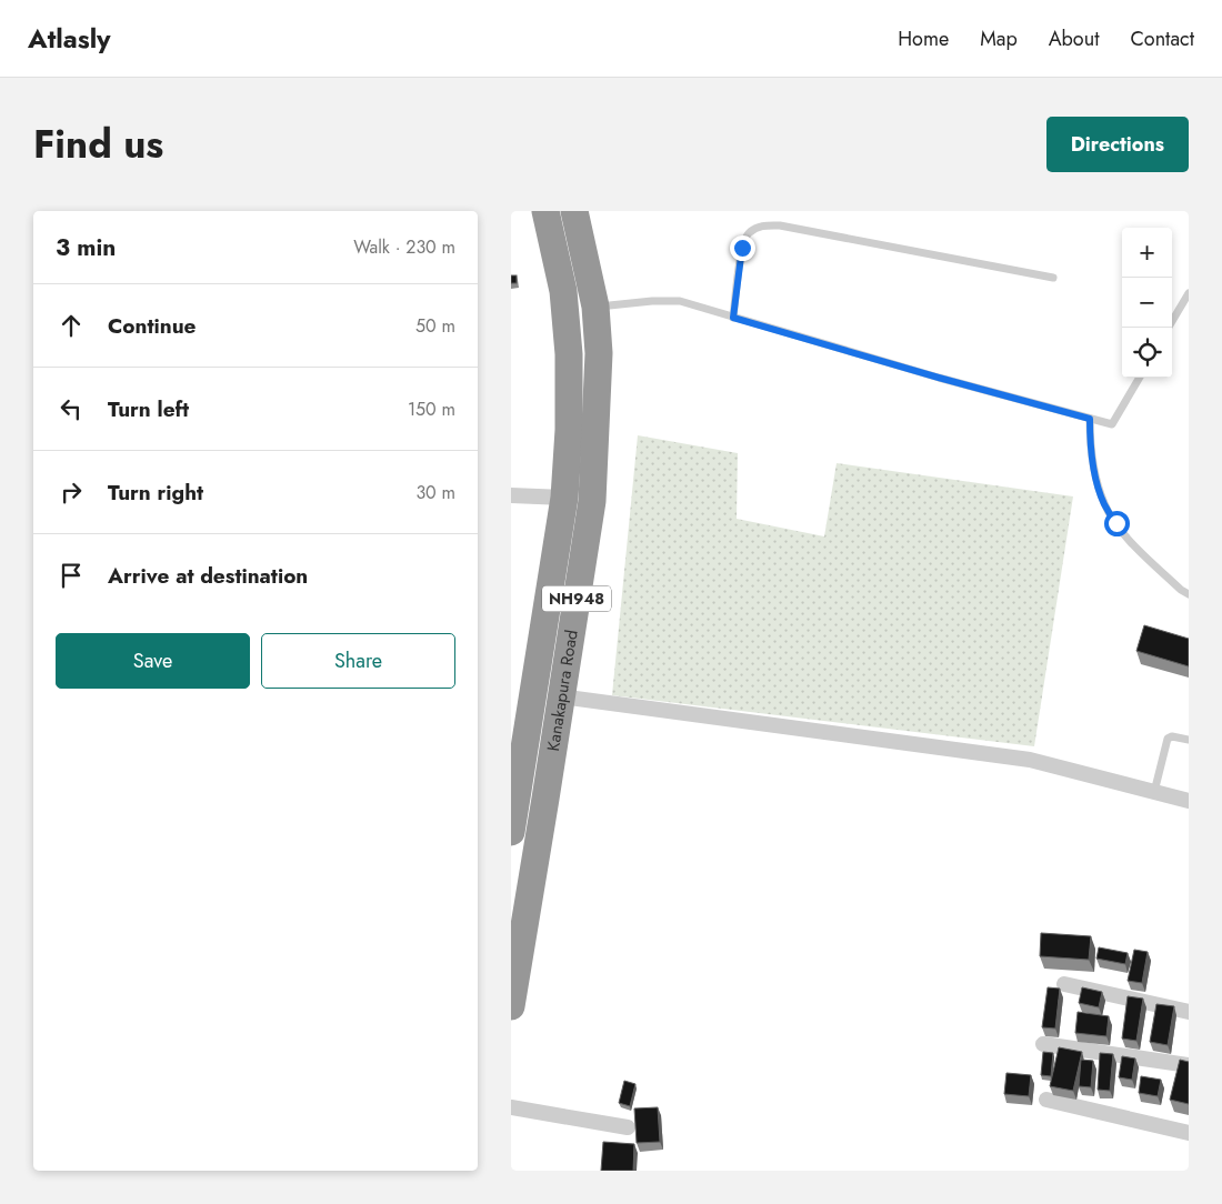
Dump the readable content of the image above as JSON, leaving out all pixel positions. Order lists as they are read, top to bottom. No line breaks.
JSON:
{"streets":{"highway":["NH948","Kanakapura Road"]},"page":{"header":"Atlasly","nav":["Home","Map","About","Contact"],"title":"Find us","buttons":["Directions",["Save","Share"]],"heading":["3 min","Walk · 230 m"],"map_buttons":["+","−"],"list":[["Continue","50 m"],["Turn left","150 m"],["Turn right","30 m"],"Arrive at destination"]}}
